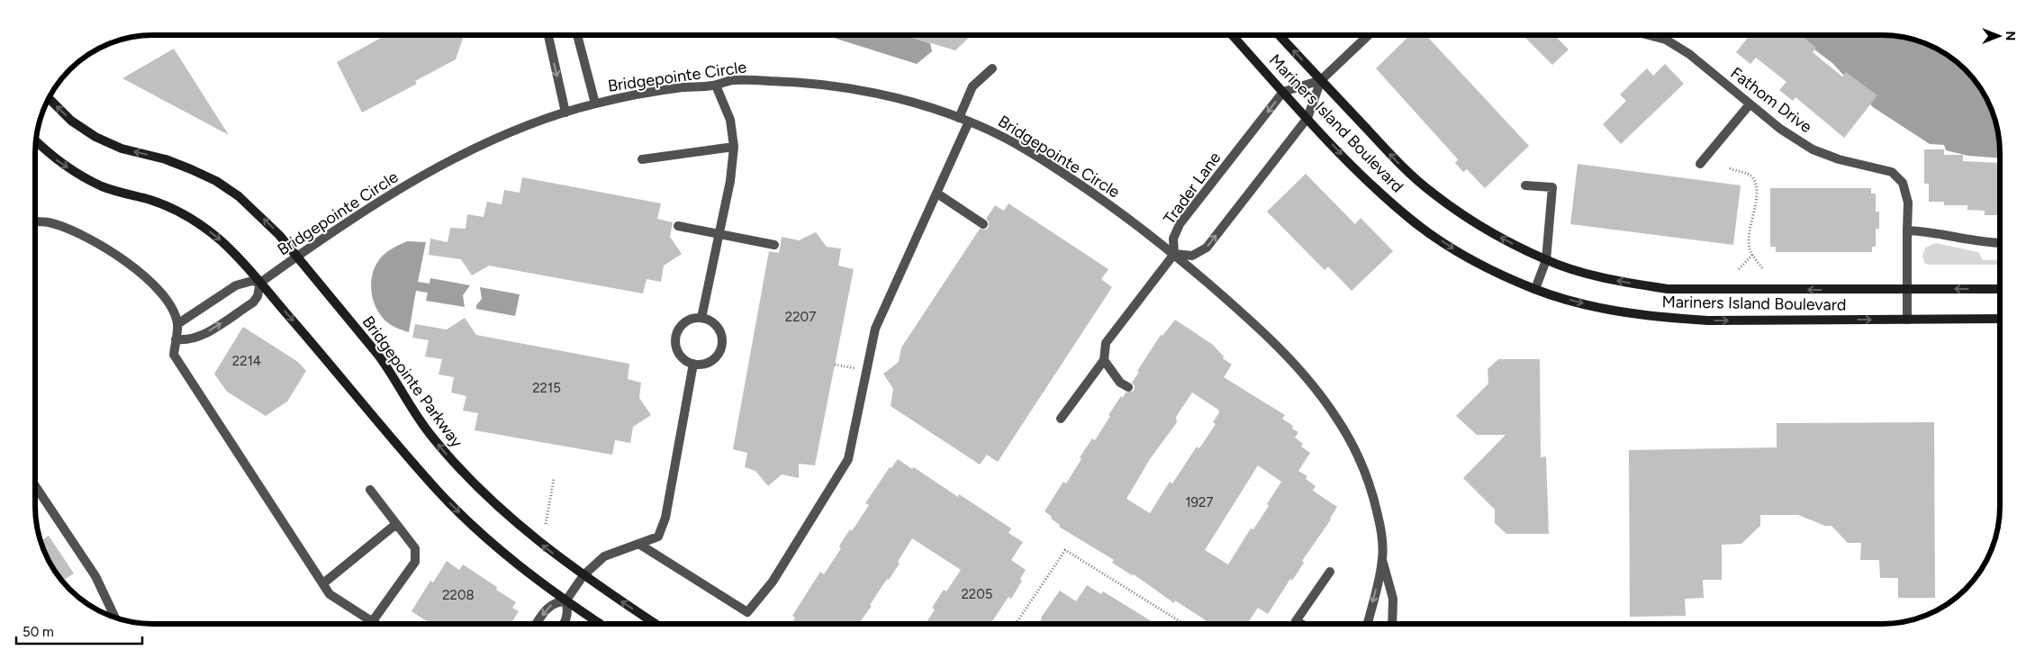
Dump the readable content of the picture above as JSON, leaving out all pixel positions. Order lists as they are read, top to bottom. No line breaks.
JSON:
{"streets":{"main road":["Mariners Island Boulevard","Bridgepointe Parkway"],"street":["Bridgepointe Circle","Fathom Drive","Trader Lane"]},"crossings":[["Bridgepointe Circle","Trader Lane"],["Bridgepointe Circle","Bridgepointe Parkway"],["Fathom Drive","Mariners Island Boulevard"],["Mariners Island Boulevard","Trader Lane"]],"house_numbers":["2207","2214","2215","1927","2205","2208"],"scale_bar":"50 m","north":"right"}
